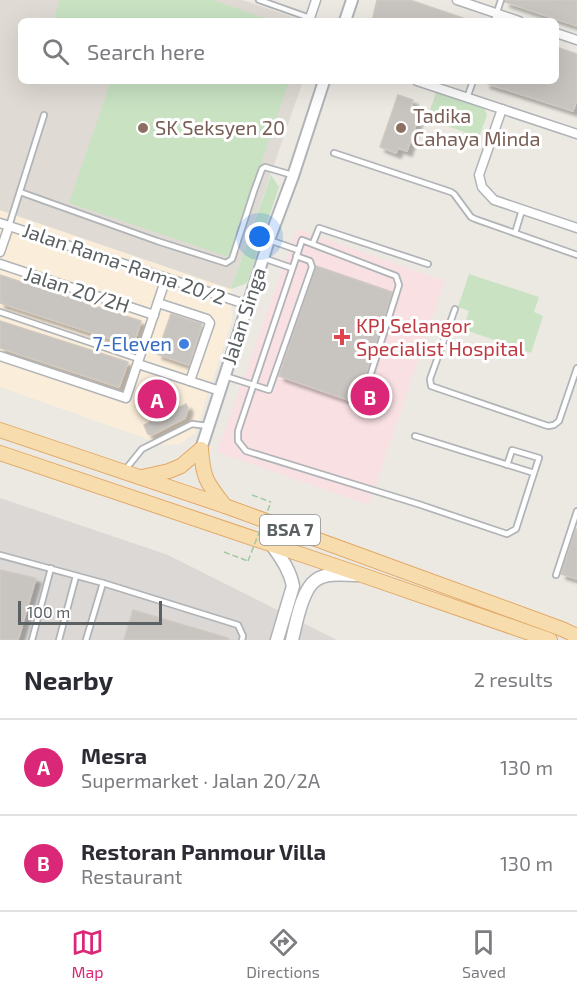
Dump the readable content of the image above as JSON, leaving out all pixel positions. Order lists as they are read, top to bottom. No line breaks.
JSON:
{"streets":{"main road":["BSA 7"],"street":["Jalan Rama-Rama 20/2","Jalan 20/2H","Jalan Singa"]},"crossings":[["Jalan Rama-Rama 20/2","Jalan Singa"]],"places":{"other":["SK Seksyen 20","Tadika Cahaya Minda","7-Eleven"],"health":["KPJ Selangor Specialist Hospital"]},"scale_bar":"100 m","page":{"search":"Search here","pins":["B","A"],"scale":"100 m","heading":["Nearby","2 results"],"list":[{"mark":"A","name":"Mesra","note":"Supermarket · Jalan 20/2A","value":"130 m"},{"mark":"B","name":"Restoran Panmour Villa","note":"Restaurant","value":"130 m"}],"nav":["Map","Directions","Saved"]}}
